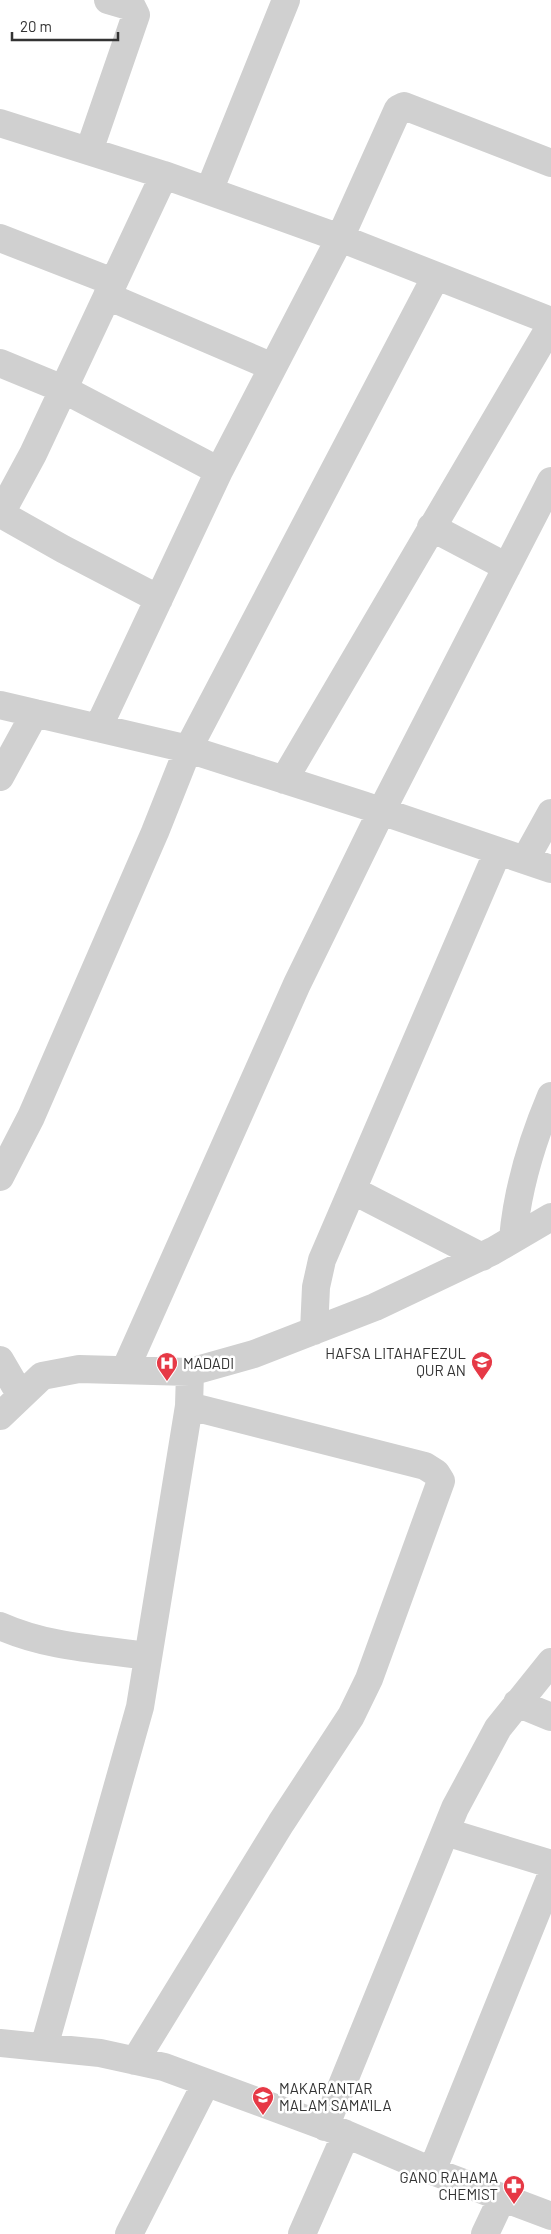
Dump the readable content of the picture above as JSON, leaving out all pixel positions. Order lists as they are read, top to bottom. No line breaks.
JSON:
{"places":{"school or university":["HAFSA LITAHAFEZUL QUR AN","MAKARANTAR MALAM SAMA'ILA"],"hospital":["MADADI"],"pharmacy":["GANO RAHAMA CHEMIST"]},"scale_bar":"20 m"}
